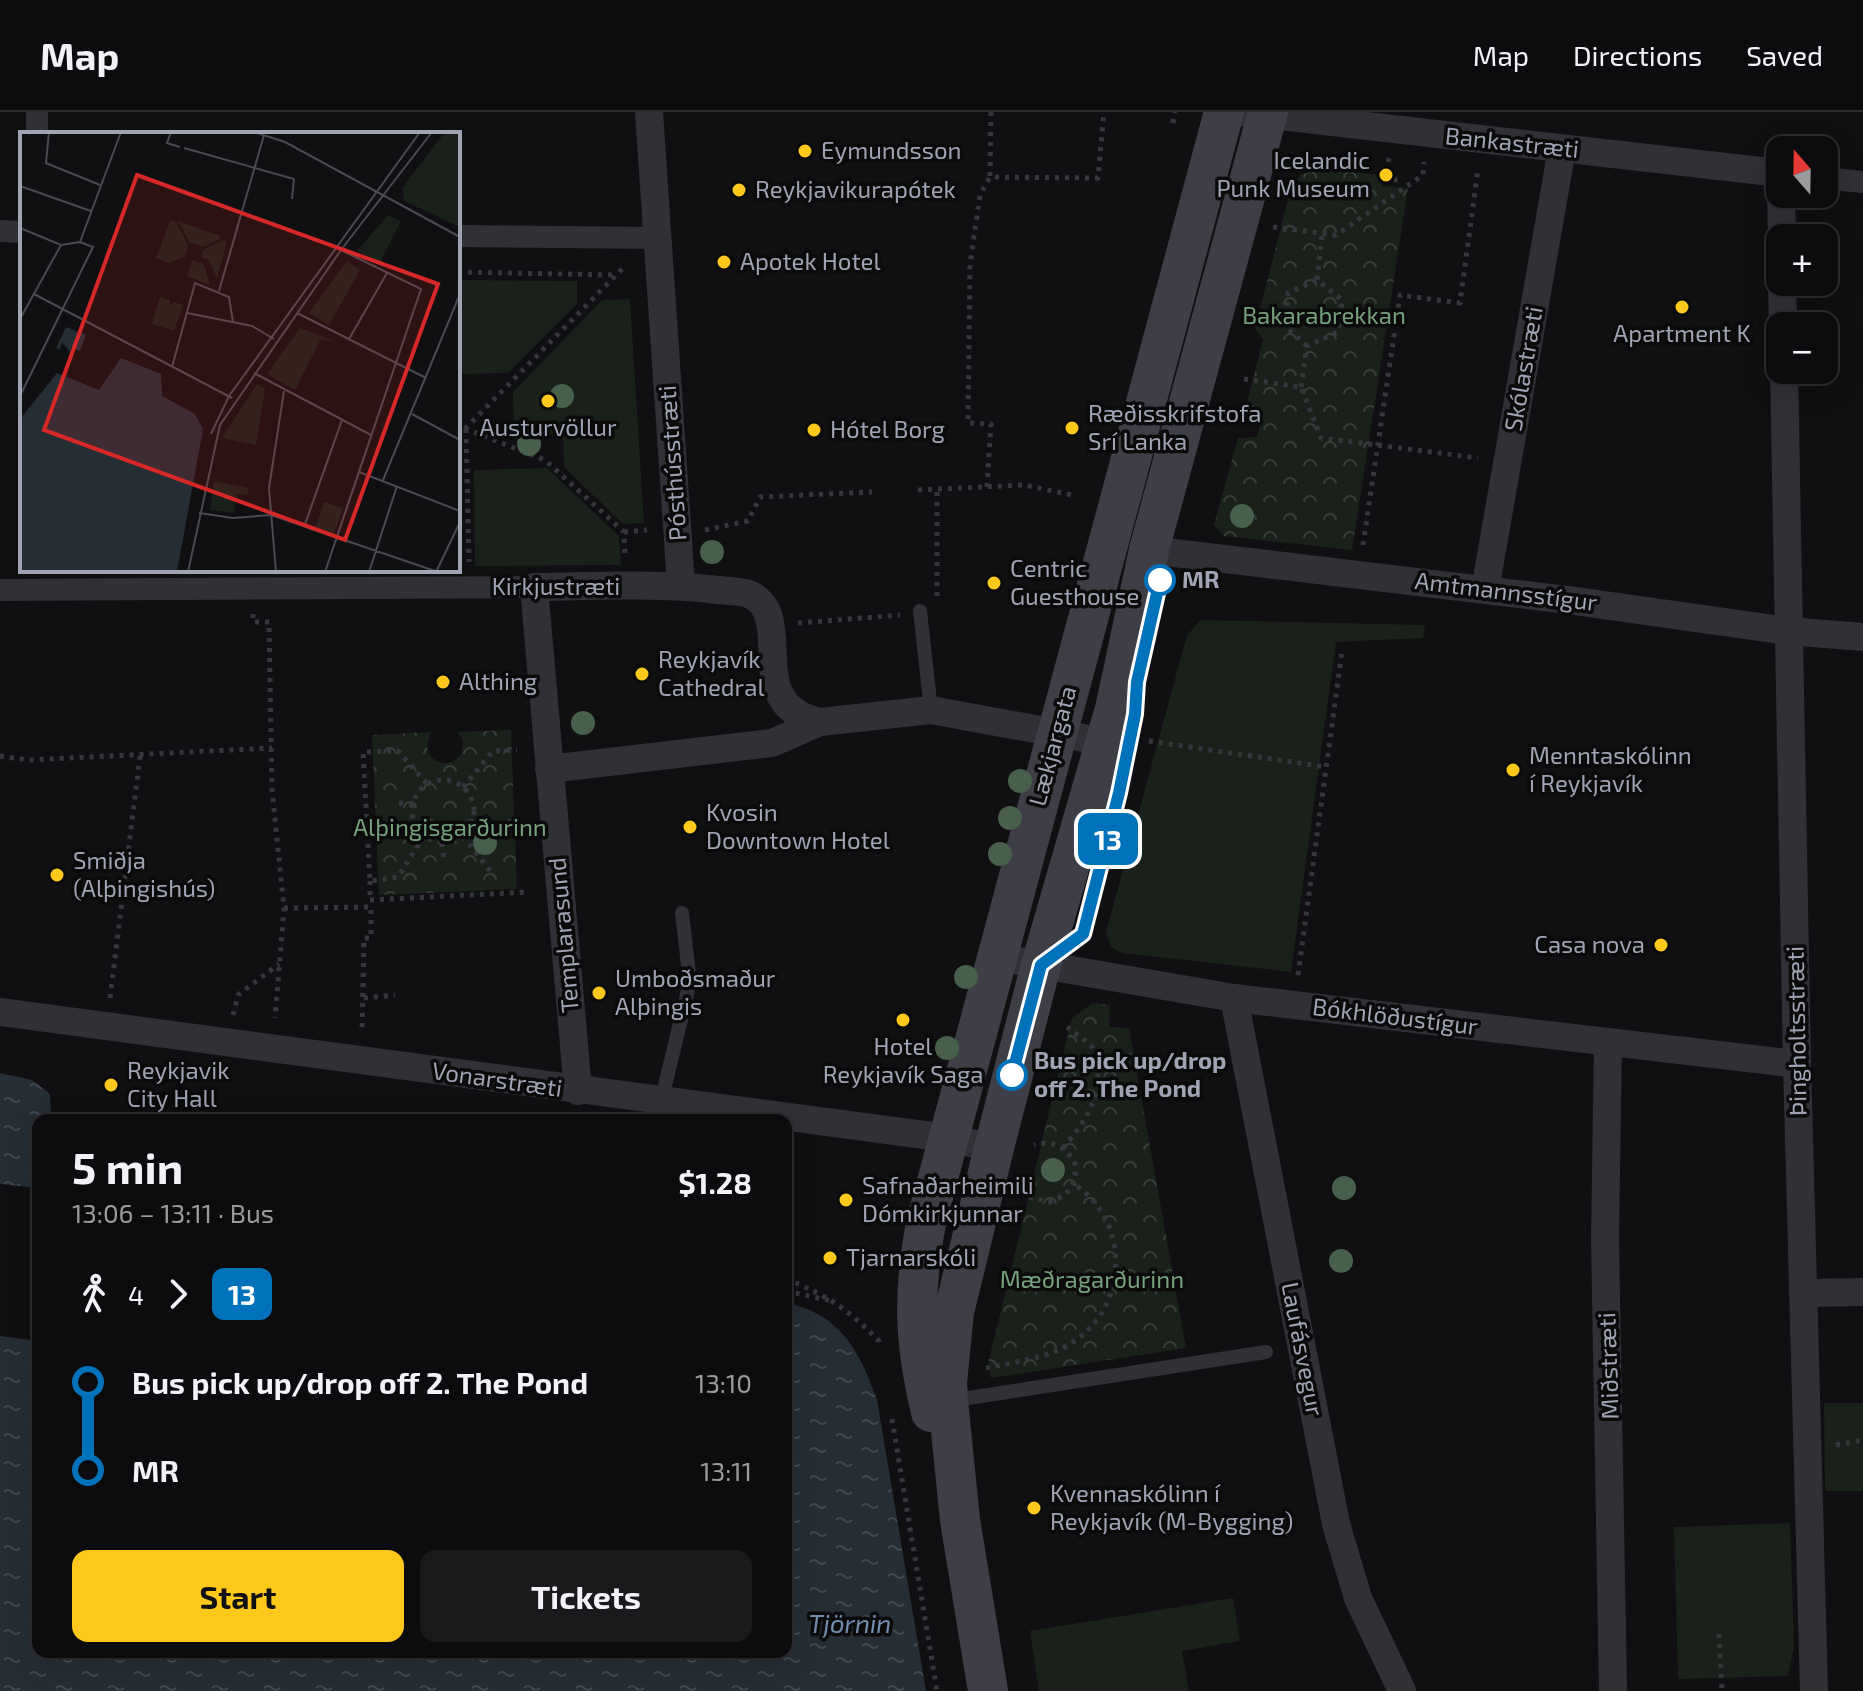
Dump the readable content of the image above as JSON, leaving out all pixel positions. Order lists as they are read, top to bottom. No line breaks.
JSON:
{"streets":{"main road":["Lækjargata"],"street":["Bankastræti","Skólastræti","Pósthússtræti","Kirkjustræti","Amtmannsstígur","Templarasund","Bókhlöðustígur","Þingholtsstræti","Vonarstræti","Laufásvegur","Miðstræti"]},"crossings":[["Bankastræti","Skólastræti"],["Bankastræti","Lækjargata"],["Skólastræti","Amtmannsstígur"],["Pósthússtræti","Kirkjustræti"],["Kirkjustræti","Templarasund"],["Amtmannsstígur","Lækjargata"],["Amtmannsstígur","Þingholtsstræti"],["Lækjargata","Bókhlöðustígur"],["Lækjargata","Vonarstræti"],["Templarasund","Vonarstræti"],["Bókhlöðustígur","Þingholtsstræti"],["Bókhlöðustígur","Laufásvegur"],["Bókhlöðustígur","Miðstræti"]],"water":["Tjörnin"],"parks":["Bakarabrekkan","Alþingisgarðurinn","Mæðragarðurinn"],"places":["Eymundsson","Icelandic Punk Museum","Reykjavikurapótek","Apotek Hotel","Apartment K","Austurvöllur","Ræðisskrifstofa Srí Lanka","Hótel Borg","MR","Centric Guesthouse","Reykjavík Cathedral","Althing","Menntaskólinn í Reykjavík","Kvosin Downtown Hotel","Smiðja (Alþingishús)","Casa nova","Umboðsmaður Alþingis","Hotel Reykjavík Saga","Bus pick up/drop off 2. The Pond","Reykjavik City Hall","Safnaðarheimili Dómkirkjunnar","Tjarnarskóli","Kvennaskólinn í Reykjavík (M-Bygging)"],"lines":["bus line 13"],"north":"top","page":{"header":"Map","nav":["Map","Directions","Saved"],"on_map":"13","map_buttons":["+","−"],"heading":["5 min","13:06 – 13:11 · Bus","$1.28"],"legs":["4","13"],"list":[{"name":"Bus pick up/drop off 2. The Pond","value":"13:10"},{"name":"MR","value":"13:11"}],"buttons":["Start","Tickets"]}}
